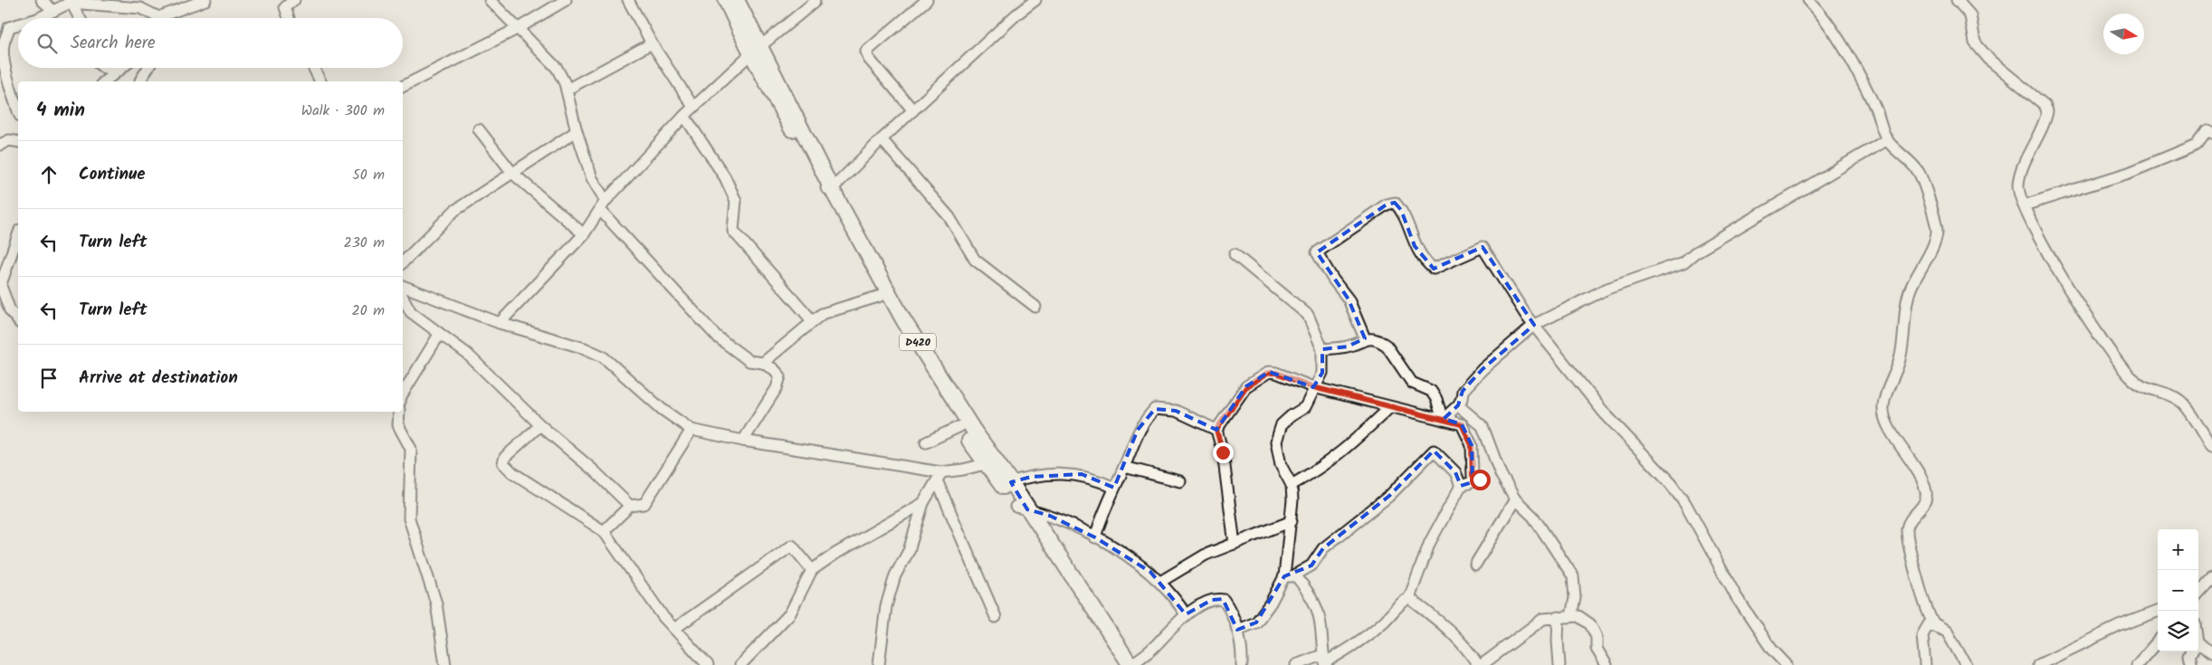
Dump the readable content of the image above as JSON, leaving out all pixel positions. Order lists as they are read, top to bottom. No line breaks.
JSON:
{"streets":{"highway":["D420"]},"north":"right","page":{"search":"Search here","heading":["4 min","Walk · 300 m"],"list":[["Continue","50 m"],["Turn left","230 m"],["Turn left","20 m"],"Arrive at destination"],"map_buttons":["+","−"]}}
